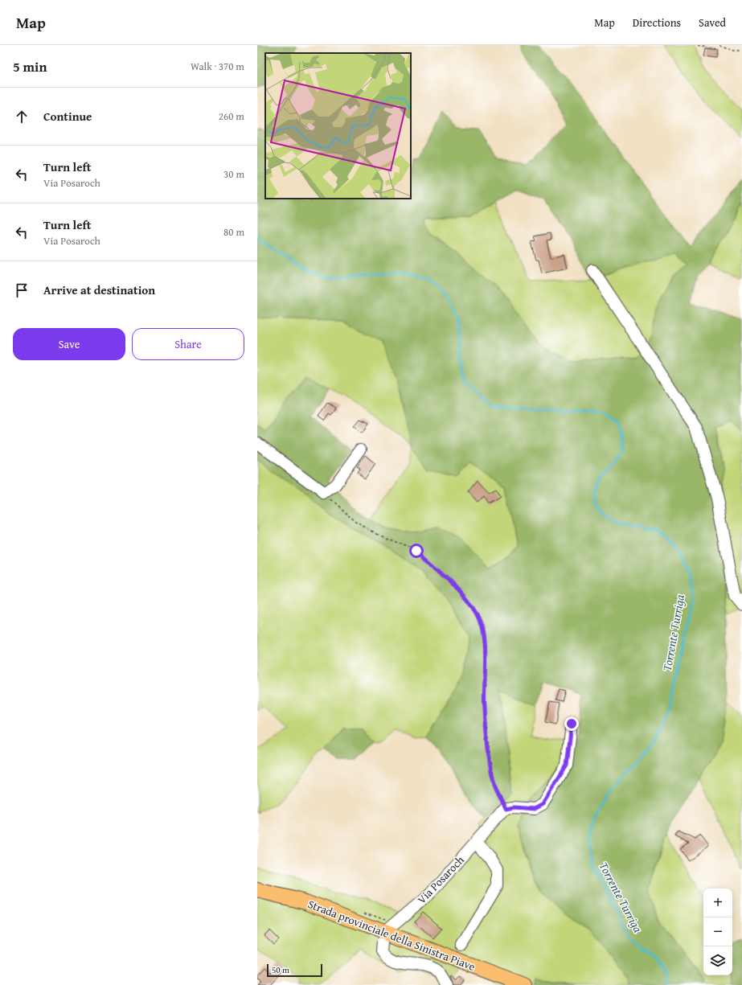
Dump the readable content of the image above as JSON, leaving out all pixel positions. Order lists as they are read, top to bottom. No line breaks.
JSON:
{"streets":{"main road":["Strada provinciale della Sinistra Piave"],"lane":["Via Posaroch"]},"water":["Torrente Turriga"],"scale_bar":"50 m","page":{"header":"Map","nav":["Map","Directions","Saved"],"heading":["5 min","Walk · 370 m"],"list":[["Continue","260 m"],["Turn left","Via Posaroch","30 m"],["Turn left","Via Posaroch","80 m"],"Arrive at destination"],"buttons":["Save","Share"],"map_buttons":["+","−"],"scale":"50 m"}}
